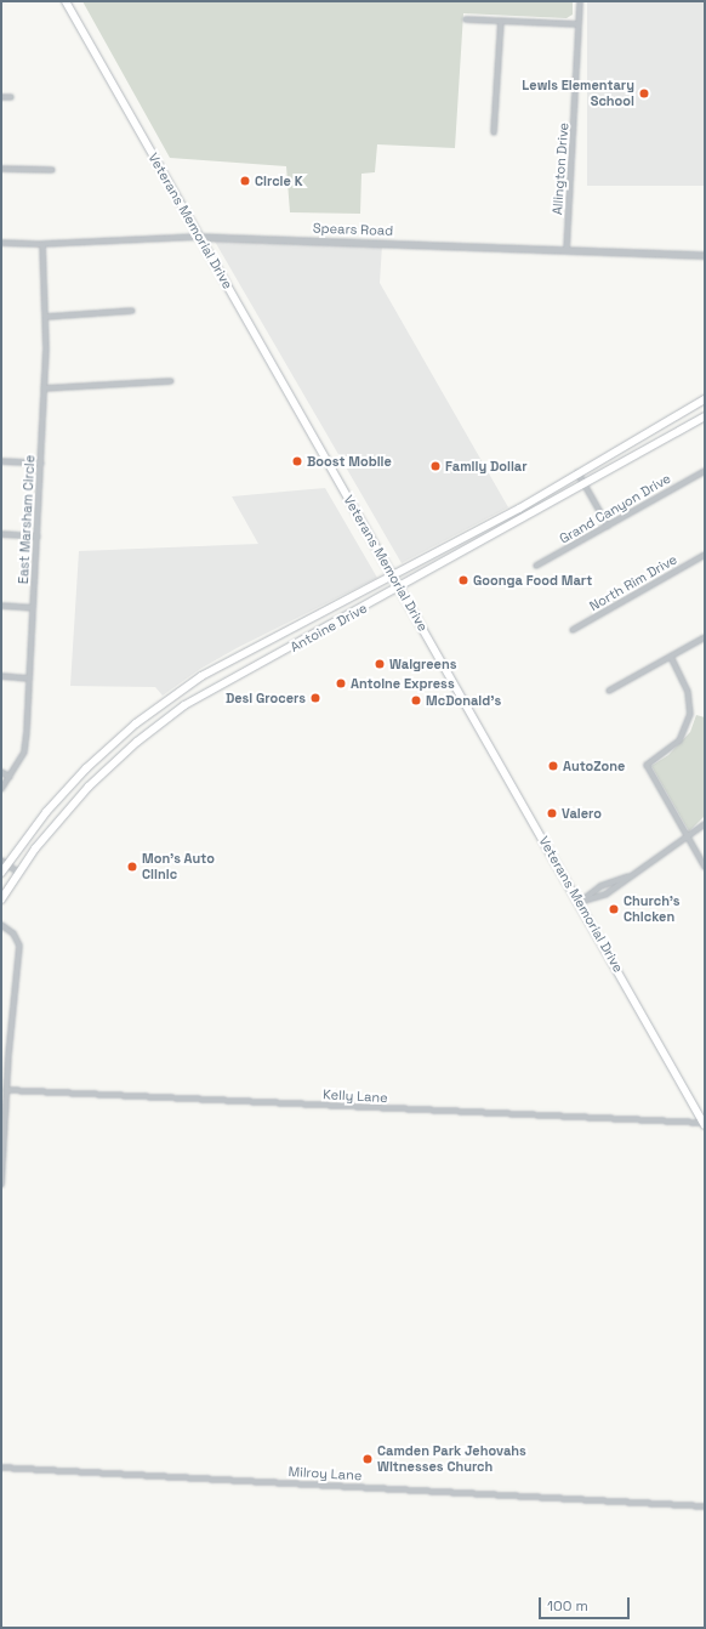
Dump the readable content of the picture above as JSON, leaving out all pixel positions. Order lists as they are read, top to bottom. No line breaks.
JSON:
{"streets":{"main road":["Veterans Memorial Drive","Antoine Drive"],"street":["Allington Drive","Spears Road","Grand Canyon Drive","East Marsham Circle","North Rim Drive","Kelly Lane","Milroy Lane"]},"crossings":[["Allington Drive","Spears Road"],["Veterans Memorial Drive","Spears Road"],["Veterans Memorial Drive","Antoine Drive"],["Veterans Memorial Drive","Kelly Lane"],["Spears Road","East Marsham Circle"]],"places":["Lewis Elementary School","Circle K","Boost Mobile","Family Dollar","Goonga Food Mart","Walgreens","Antoine Express","Desi Grocers","McDonald's","AutoZone","Valero","Mon's Auto Clinic","Church's Chicken","Camden Park Jehovahs Witnesses Church"],"scale_bar":"100 m"}
